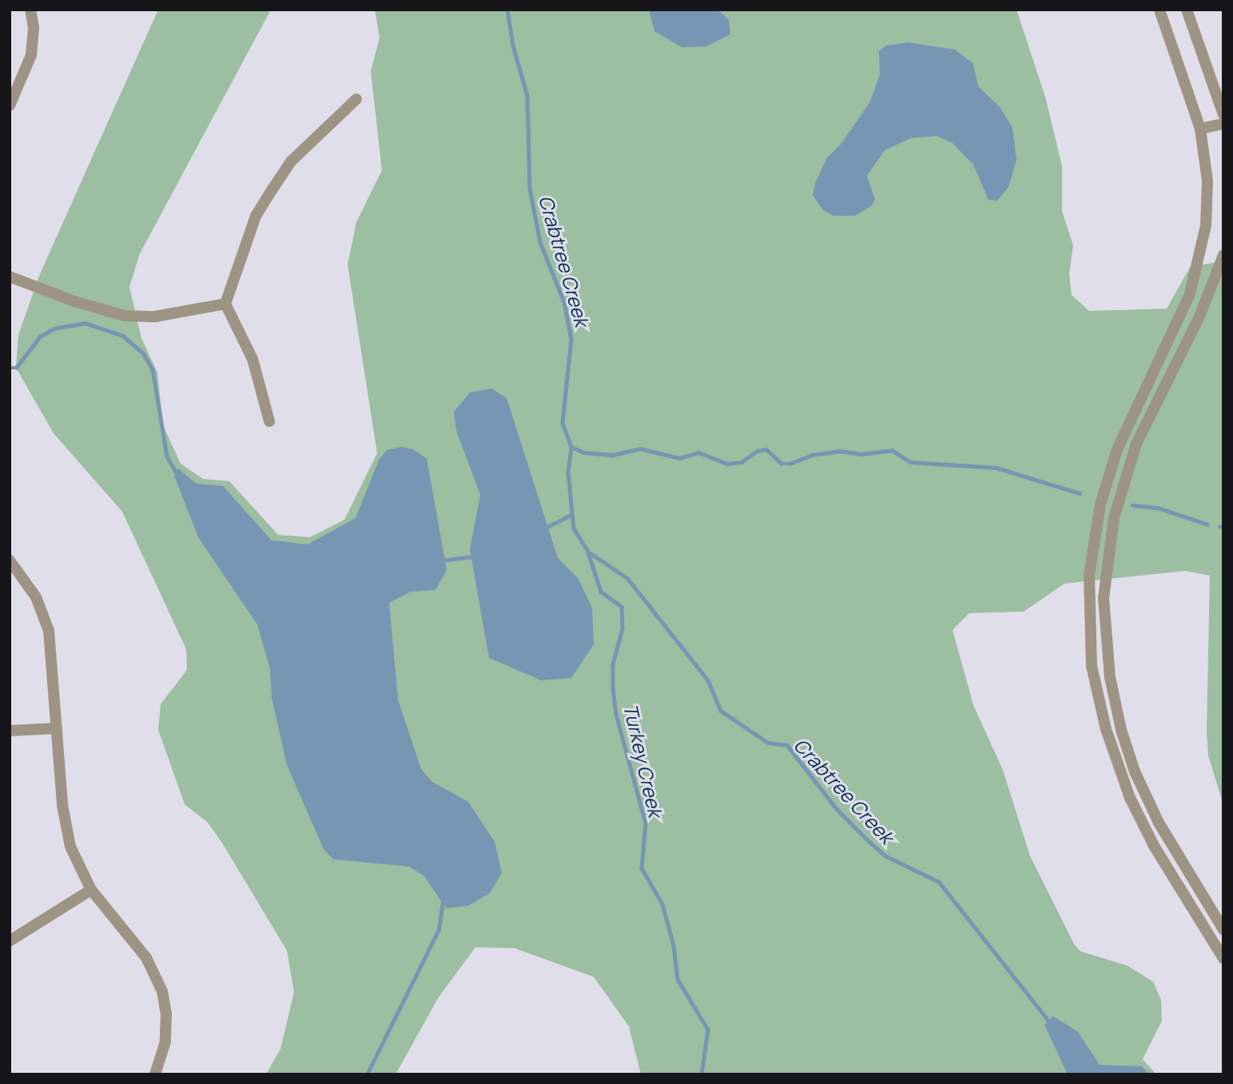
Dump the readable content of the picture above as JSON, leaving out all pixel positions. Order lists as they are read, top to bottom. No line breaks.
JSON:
{"water":["Crabtree Creek","Turkey Creek"]}
